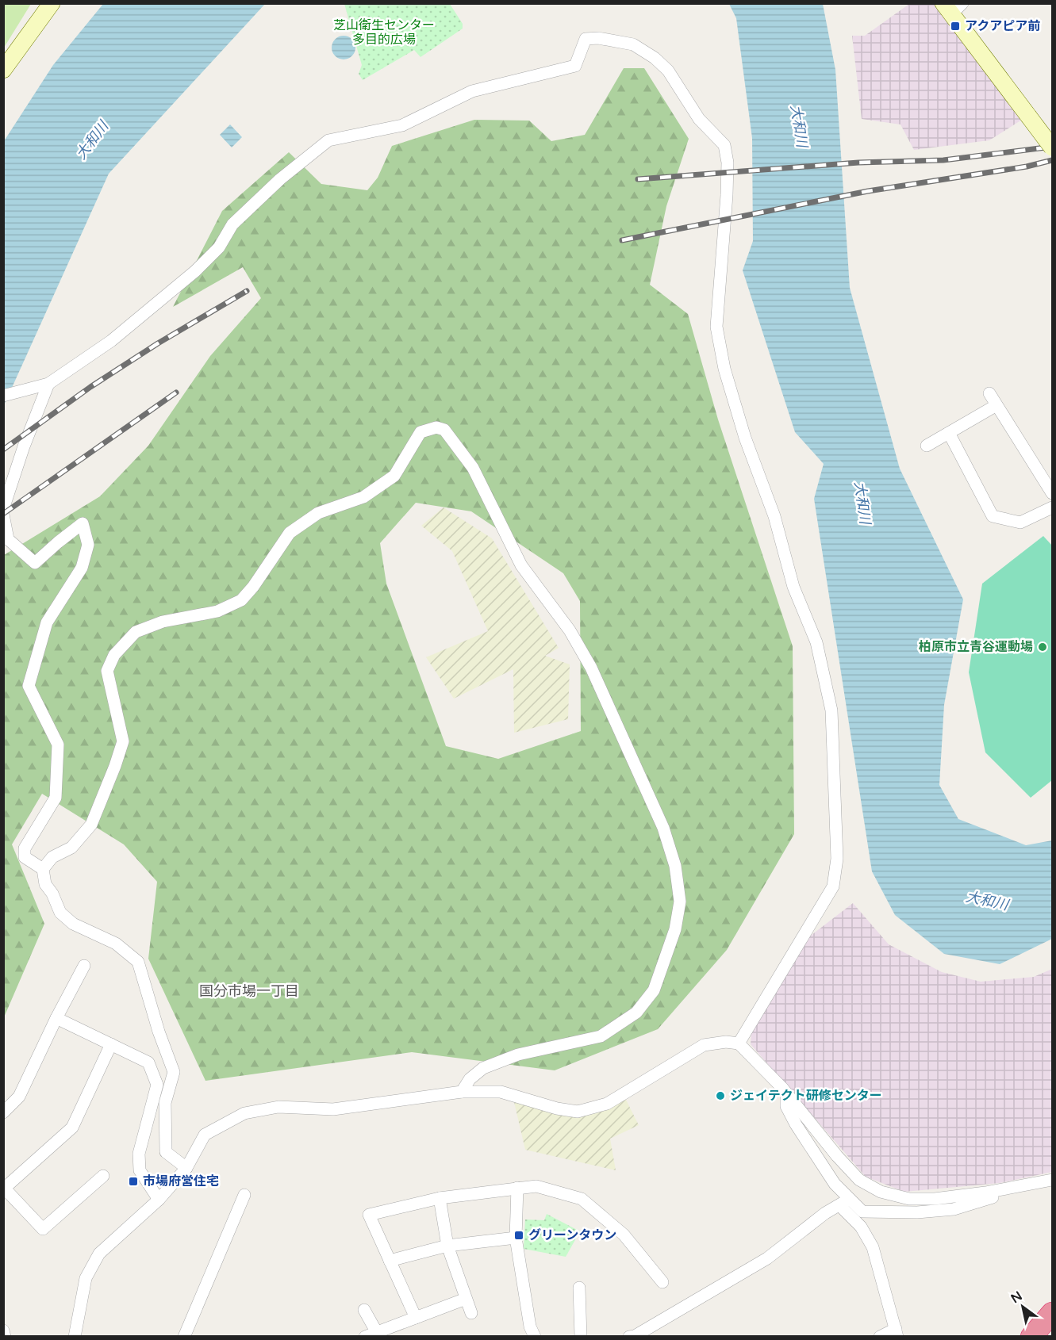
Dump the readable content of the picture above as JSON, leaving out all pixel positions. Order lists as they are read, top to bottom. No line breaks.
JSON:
{"districts":["国分市場一丁目"],"water":["大和川"],"parks":["芝山衛生センター 多目的広場"],"places":{"transit":["アクアピア前","市場府営住宅","グリーンタウン"],"other":["柏原市立青谷運動場","ジェイテクト研修センター"]},"north":"top left"}
